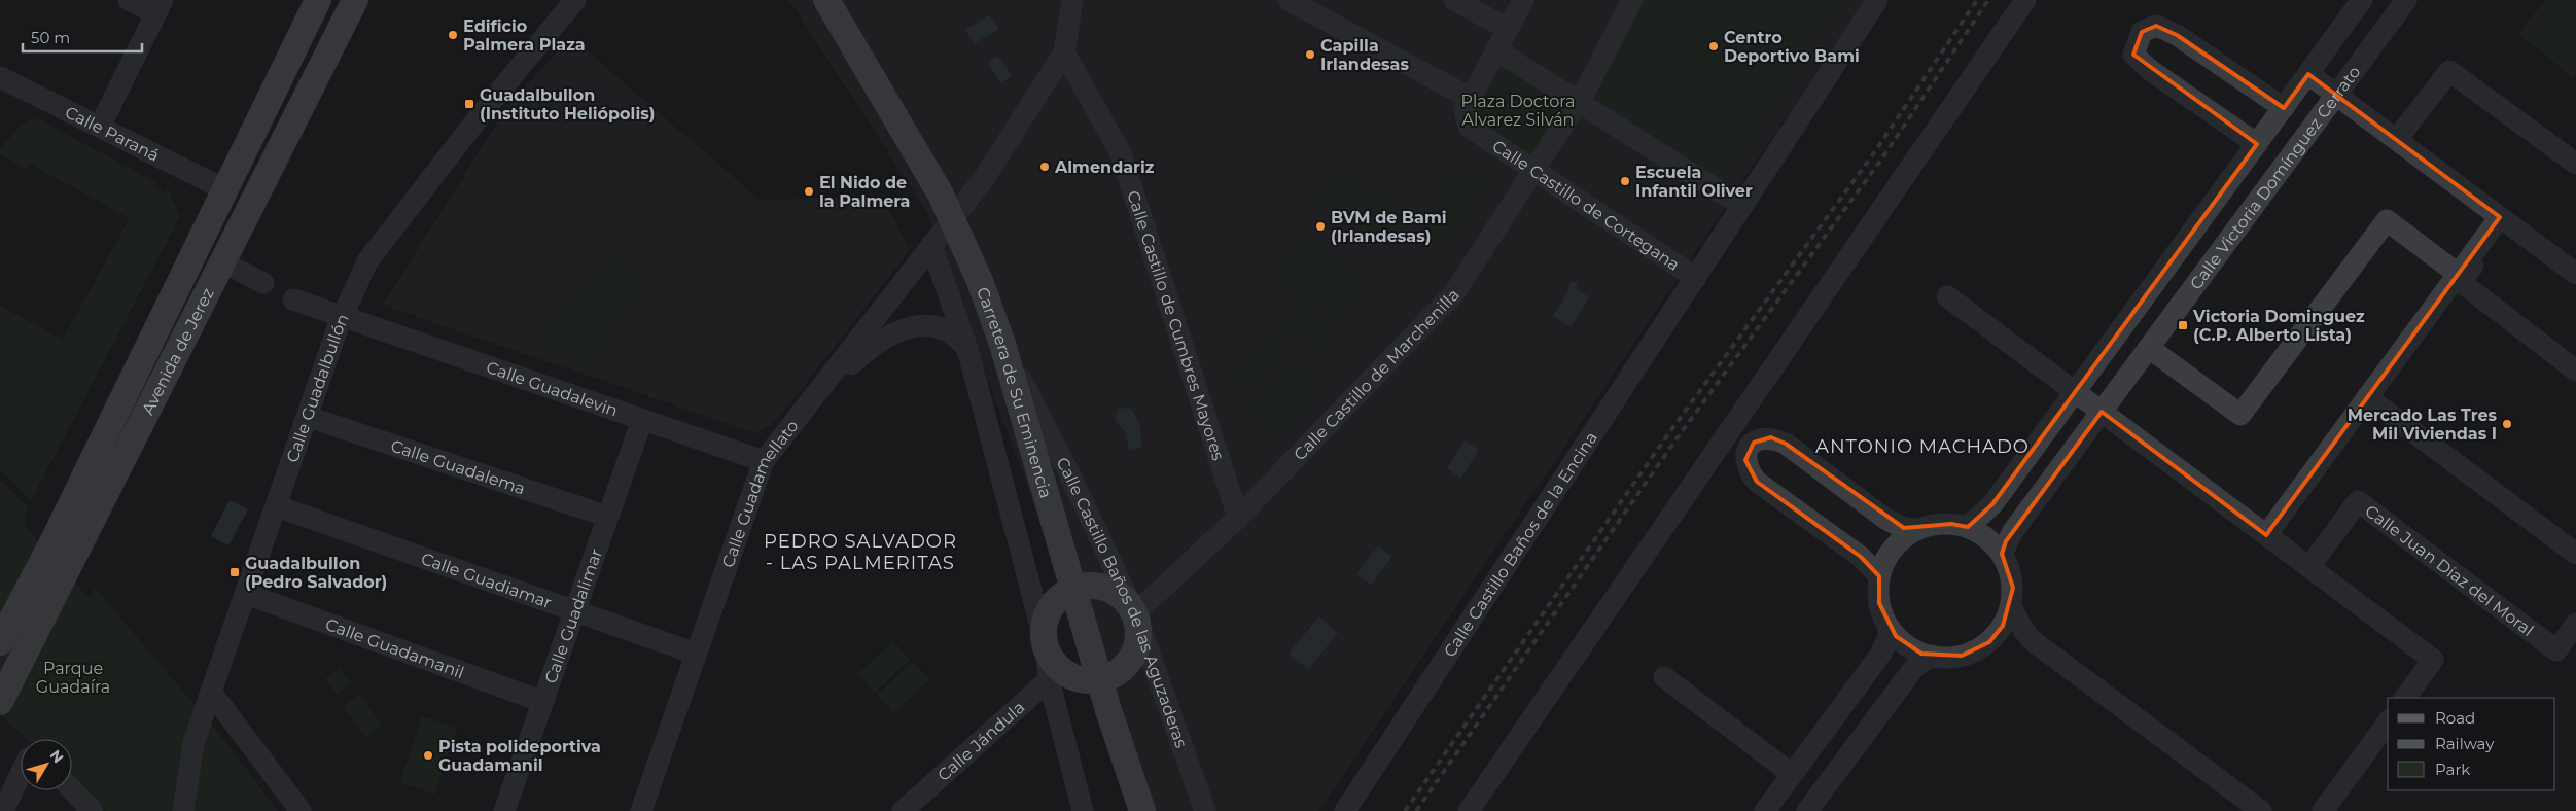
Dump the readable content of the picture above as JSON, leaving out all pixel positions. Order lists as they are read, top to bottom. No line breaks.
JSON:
{"streets":{"main road":["Avenida de Jerez","Carretera de Su Eminencia"],"street":["Calle Paraná","Calle Victoria Domínguez Cerrato","Calle Castillo de Cortegana","Calle Castillo de Cumbres Mayores","Calle Castillo de Marchenilla","Calle Guadalbullón","Calle Guadalevin","Calle Guadalema","Calle Guadamellato","Calle Castillo Baños de la Encina","Calle Juan Díaz del Moral","Calle Guadiamar","Calle Castillo Baños de las Aguzaderas","Calle Guadalimar","Calle Guadamanil","Calle Jándula"]},"crossings":[["Calle Paraná","Avenida de Jerez"],["Calle Castillo de Cortegana","Calle Castillo de Marchenilla"],["Calle Castillo de Cortegana","Calle Castillo Baños de la Encina"],["Calle Castillo de Cumbres Mayores","Calle Castillo de Marchenilla"],["Calle Castillo de Cumbres Mayores","Calle Guadamellato"],["Calle Castillo de Marchenilla","Calle Castillo Baños de las Aguzaderas"],["Calle Guadalbullón","Calle Guadalevin"],["Calle Guadalbullón","Calle Guadalema"],["Calle Guadalbullón","Calle Guadiamar"],["Calle Guadalbullón","Calle Guadamanil"],["Calle Guadalevin","Calle Guadamellato"],["Calle Guadalevin","Calle Guadalimar"],["Carretera de Su Eminencia","Calle Guadamellato"],["Carretera de Su Eminencia","Calle Castillo Baños de las Aguzaderas"],["Calle Guadalema","Calle Guadalimar"],["Calle Guadamellato","Calle Guadiamar"],["Calle Guadiamar","Calle Guadalimar"],["Calle Guadalimar","Calle Guadamanil"]],"districts":["ANTONIO MACHADO","PEDRO SALVADOR - LAS PALMERITAS"],"parks":["Plaza Doctora Alvarez Silván","Parque Guadaíra"],"places":{"other":["Edificio Palmera Plaza","Centro Deportivo Bami","Capilla Irlandesas","Almendariz","Escuela Infantil Oliver","El Nido de la Palmera","BVM de Bami (Irlandesas)","Mercado Las Tres Mil Viviendas I","Pista polideportiva Guadamanil"],"transit":["Guadalbullon (Instituto Heliópolis)","Victoria Dominguez (C.P. Alberto Lista)","Guadalbullon (Pedro Salvador)"]},"legend":["Road","Railway","Park"],"scale_bar":"50 m","north":"top right"}
